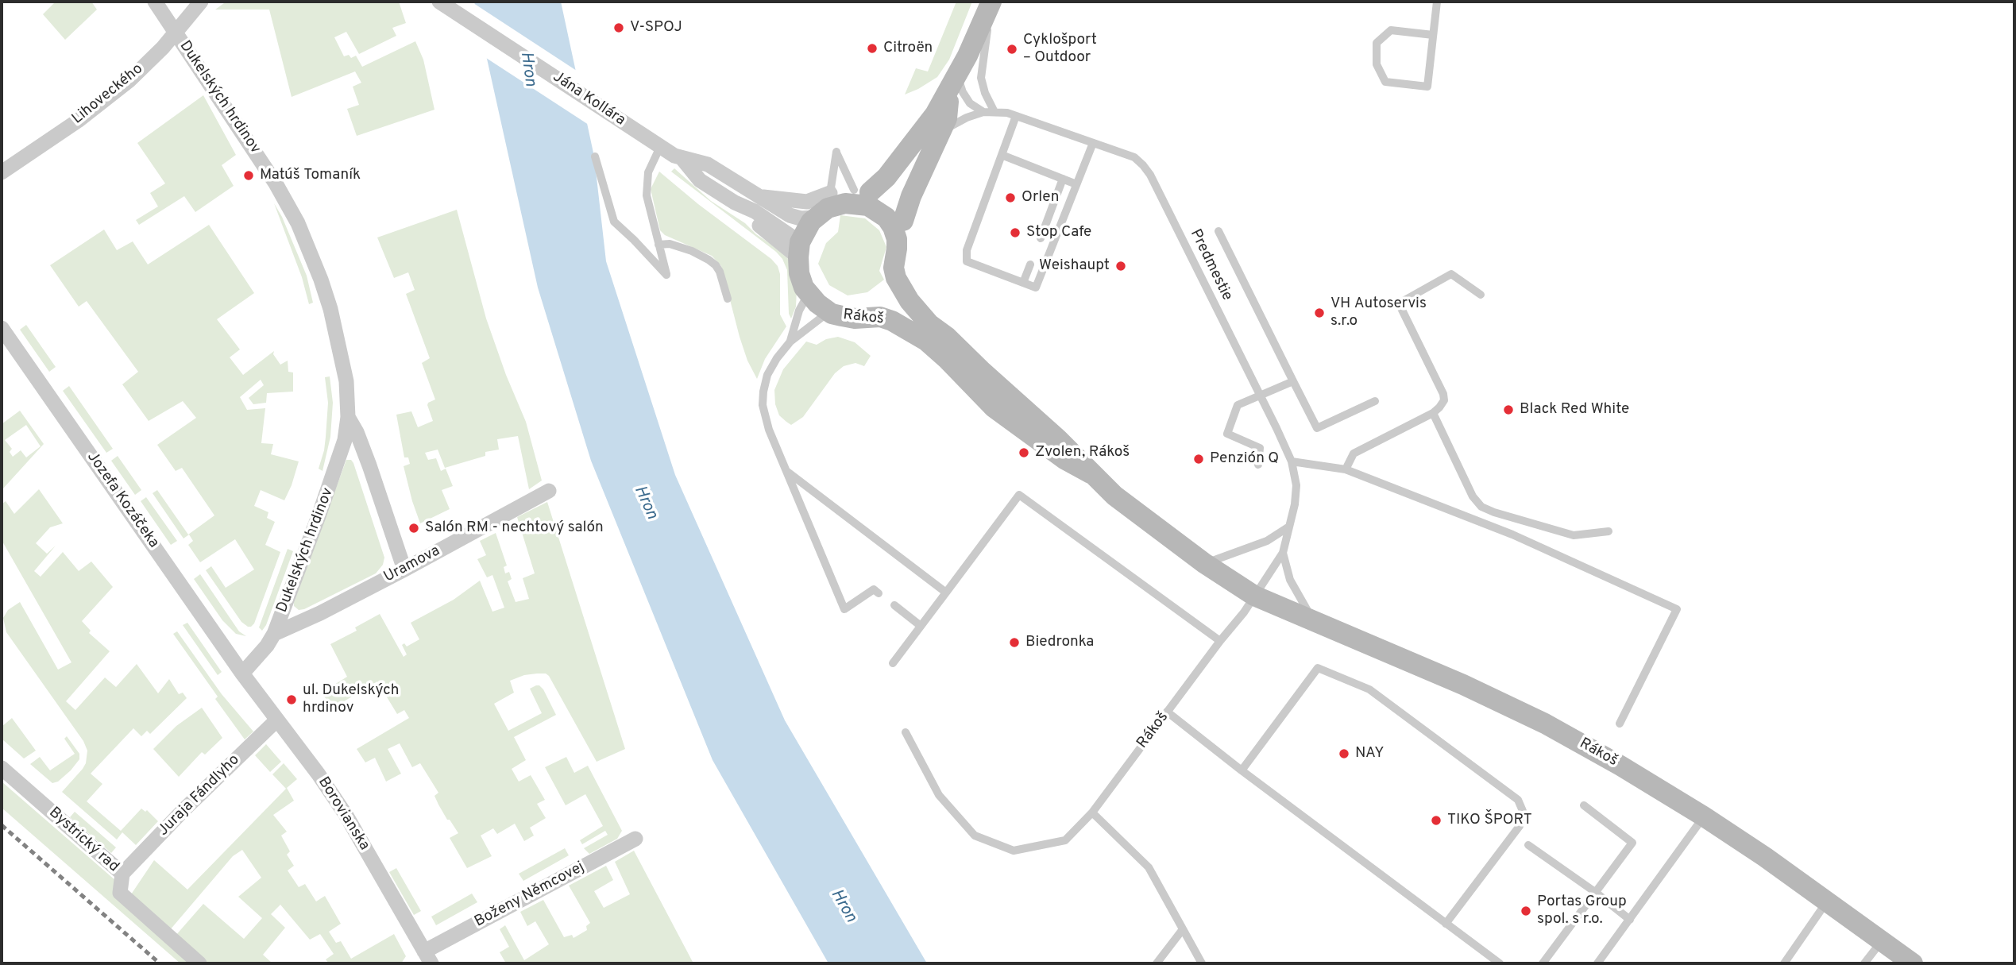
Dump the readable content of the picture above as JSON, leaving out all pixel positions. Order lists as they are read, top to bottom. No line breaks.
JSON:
{"streets":{"street":["Lihoveckého","Dukelských hrdinov","Jána Kollára","Rákoš","Jozefa Kozáčeka","Uramova","Juraja Fándlyho","Borovianska","Bystrický rad","Boženy Němcovej"],"lane":["Predmestie"]},"crossings":[["Lihoveckého","Dukelských hrdinov"],["Dukelských hrdinov","Jozefa Kozáčeka"],["Dukelských hrdinov","Uramova"],["Dukelských hrdinov","Borovianska"],["Predmestie","Rákoš"],["Jozefa Kozáčeka","Borovianska"],["Juraja Fándlyho","Borovianska"],["Juraja Fándlyho","Bystrický rad"],["Borovianska","Boženy Němcovej"]],"water":["Hron"],"places":["V-SPOJ","Citroën","Cyklošport – Outdoor","Matúš Tomaník","Orlen","Stop Cafe","Weishaupt","VH Autoservis s.r.o","Black Red White","Zvolen, Rákoš","Penzión Q","Salón RM - nechtový salón","Biedronka","ul. Dukelských hrdinov","NAY","TIKO ŠPORT","Portas Group spol. s r.o."]}
